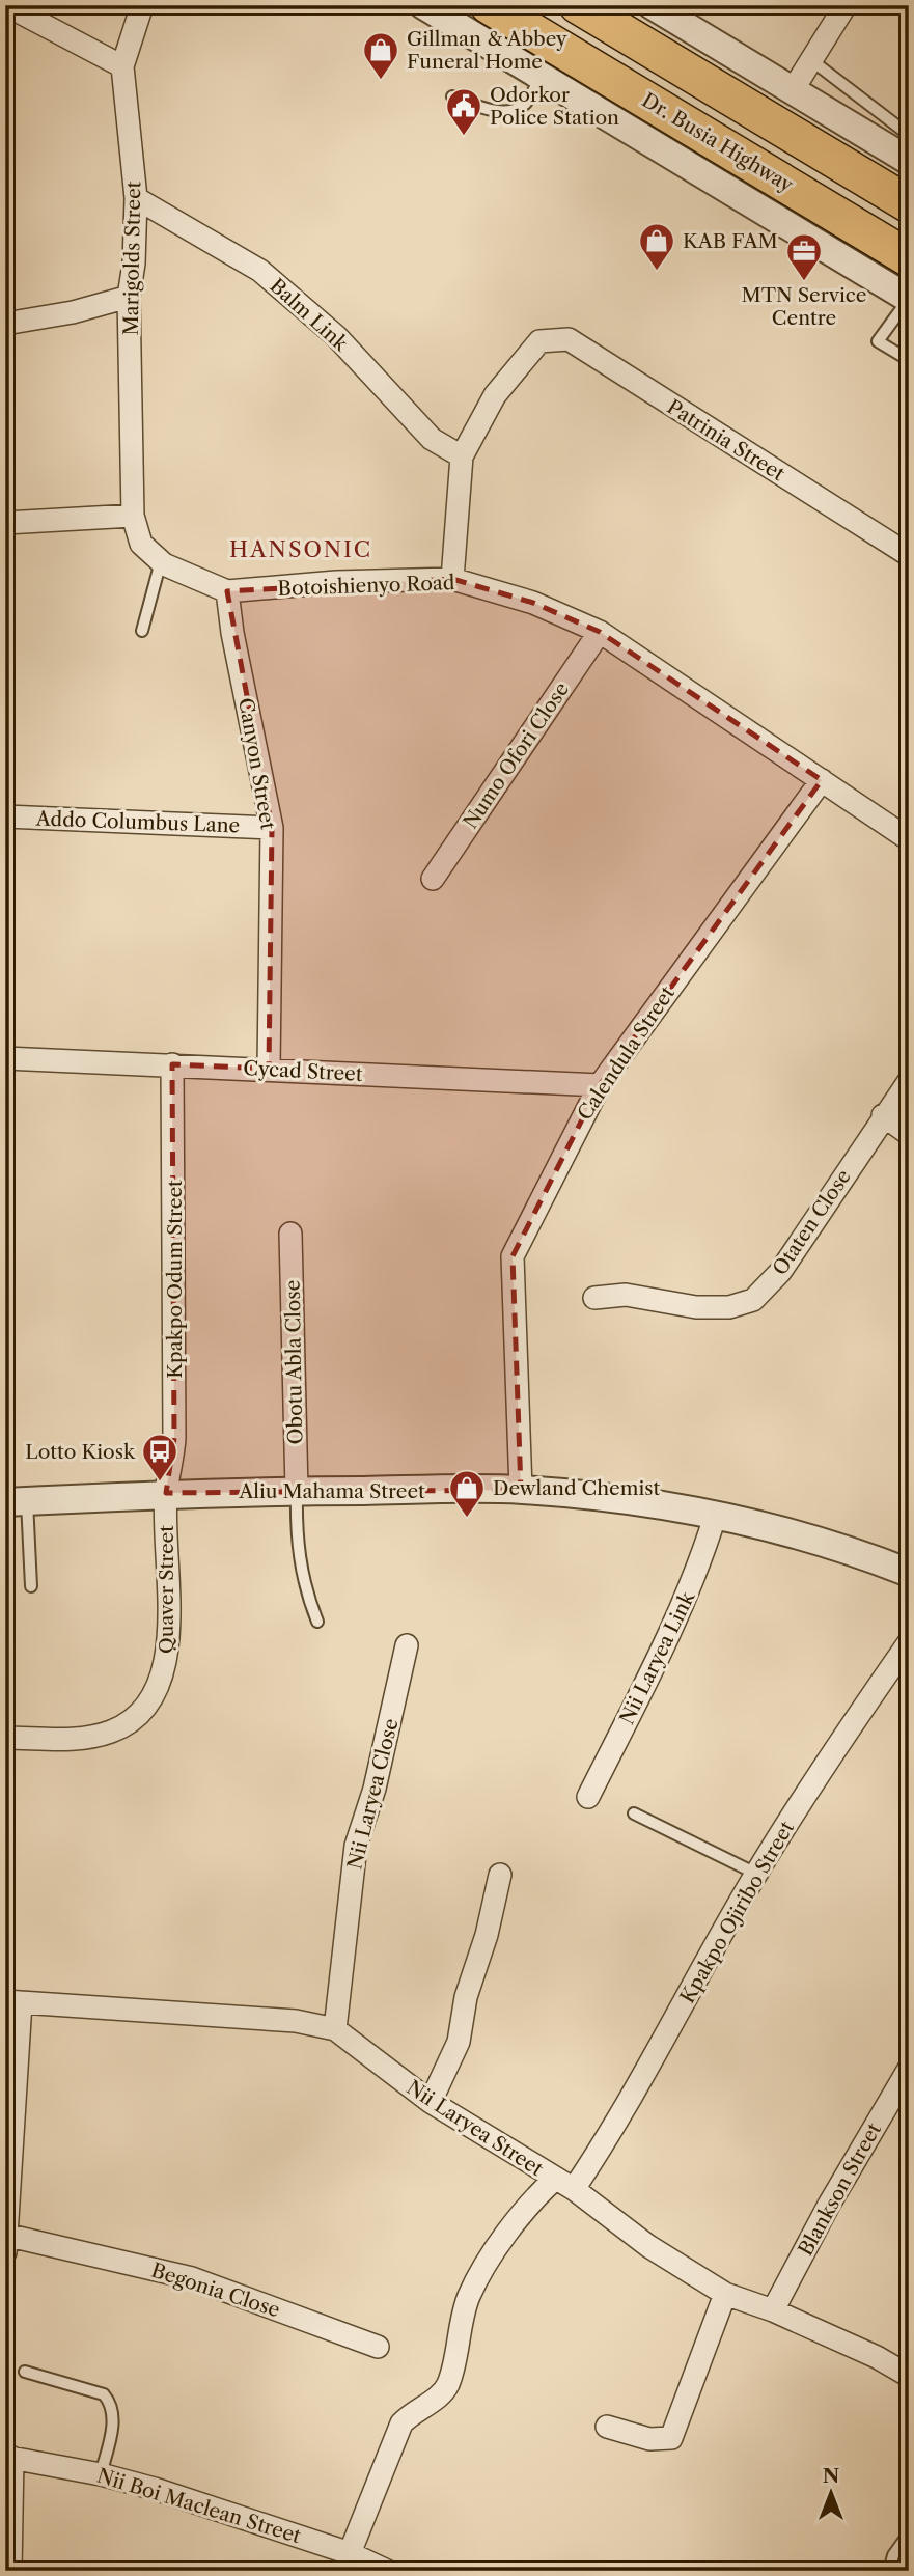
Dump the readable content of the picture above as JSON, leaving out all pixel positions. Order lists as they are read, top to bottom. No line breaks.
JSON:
{"streets":{"highway":["Dr. Busia Highway"],"street":["Marigolds Street","Balm Link","Patrinia Street","Botoishienyo Road","Numo Ofori Close","Canyon Street","Addo Columbus Lane","Calendula Street","Cycad Street","Otaten Close","Kpakpo Odum Street","Obotu Abla Close","Aliu Mahama Street","Quaver Street","Nii Laryea Link","Nii Laryea Close","Kpakpo Ojiribo Street","Nii Laryea Street","Blankson Street","Begonia Close","Nii Boi Maclean Street"]},"crossings":[["Marigolds Street","Balm Link"],["Marigolds Street","Botoishienyo Road"],["Balm Link","Patrinia Street"],["Botoishienyo Road","Numo Ofori Close"],["Botoishienyo Road","Canyon Street"],["Botoishienyo Road","Calendula Street"],["Canyon Street","Addo Columbus Lane"],["Canyon Street","Cycad Street"],["Calendula Street","Cycad Street"],["Calendula Street","Aliu Mahama Street"],["Cycad Street","Kpakpo Odum Street"],["Kpakpo Odum Street","Aliu Mahama Street"],["Kpakpo Odum Street","Quaver Street"],["Obotu Abla Close","Aliu Mahama Street"],["Aliu Mahama Street","Quaver Street"],["Aliu Mahama Street","Nii Laryea Link"],["Nii Laryea Close","Nii Laryea Street"],["Kpakpo Ojiribo Street","Nii Laryea Street"],["Kpakpo Ojiribo Street","Nii Boi Maclean Street"],["Nii Laryea Street","Blankson Street"]],"districts":["HANSONIC"],"places":{"shop":["Gillman & Abbey Funeral Home","KAB FAM","Dewland Chemist"],"public building":["Odorkor Police Station"],"office":["MTN Service Centre"],"bus stop":["Lotto Kiosk"]},"north":"top"}
